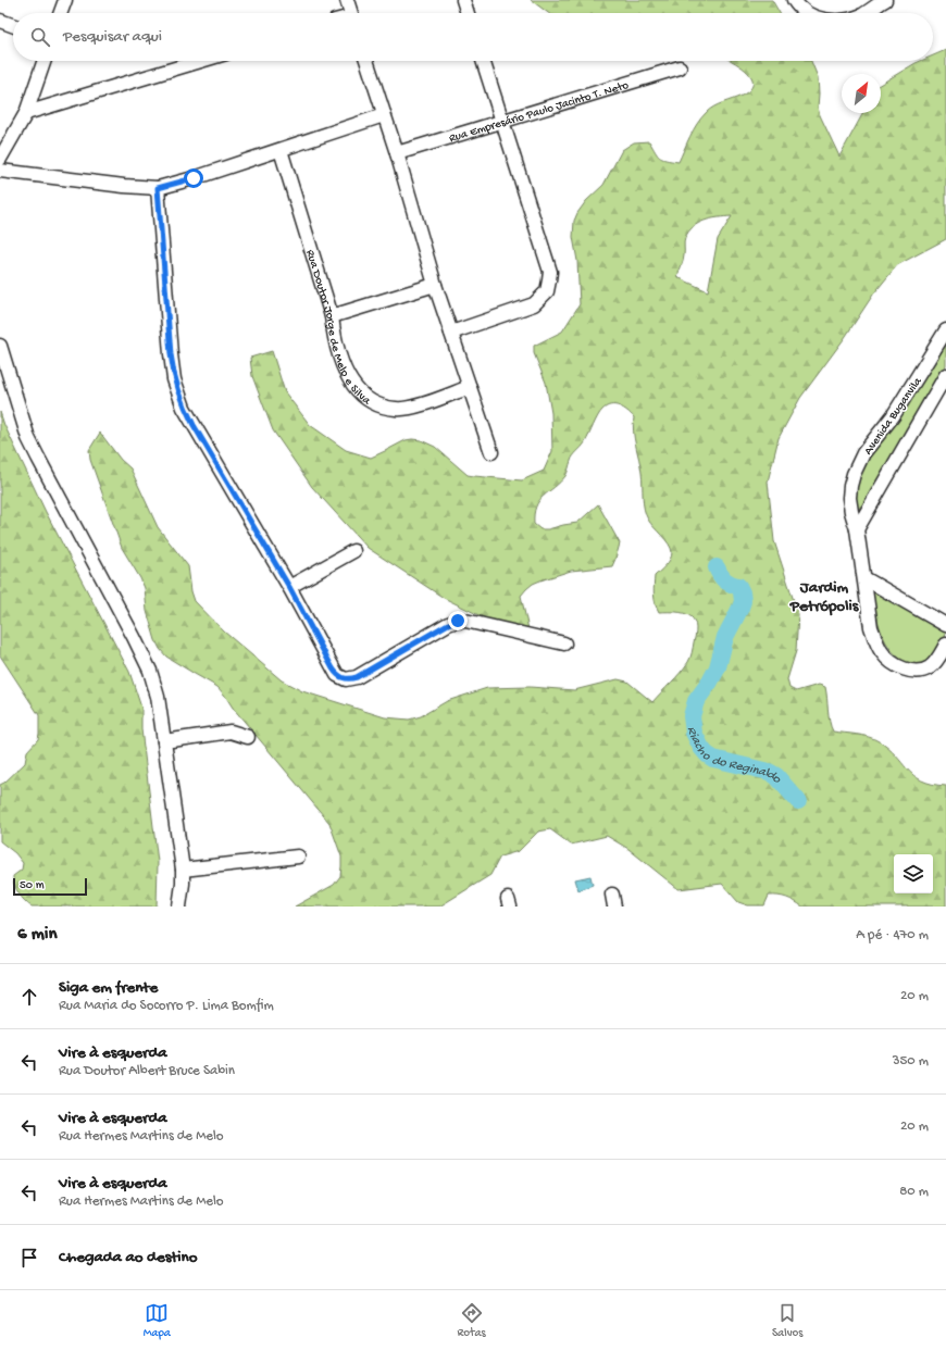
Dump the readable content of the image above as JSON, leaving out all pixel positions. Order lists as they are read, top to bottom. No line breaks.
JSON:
{"streets":{"street":["Rua Empresário Paulo Jacinto T. Neto","Rua Doutor Jorge de Melo e Silva","Avenida Buganvila"]},"districts":["Jardim Petrópolis"],"water":["Riacho do Reginaldo"],"scale_bar":"50 m","north":"top right","page":{"search":"Pesquisar aqui","scale":"50 m","heading":["6 min","A pé · 470 m"],"list":[["Siga em frente","Rua Maria do Socorro P. Lima Bomfim","20 m"],["Vire à esquerda","Rua Doutor Albert Bruce Sabin","350 m"],["Vire à esquerda","Rua Hermes Martins de Melo","20 m"],["Vire à esquerda","Rua Hermes Martins de Melo","80 m"],"Chegada ao destino"],"nav":["Mapa","Rotas","Salvos"]}}
